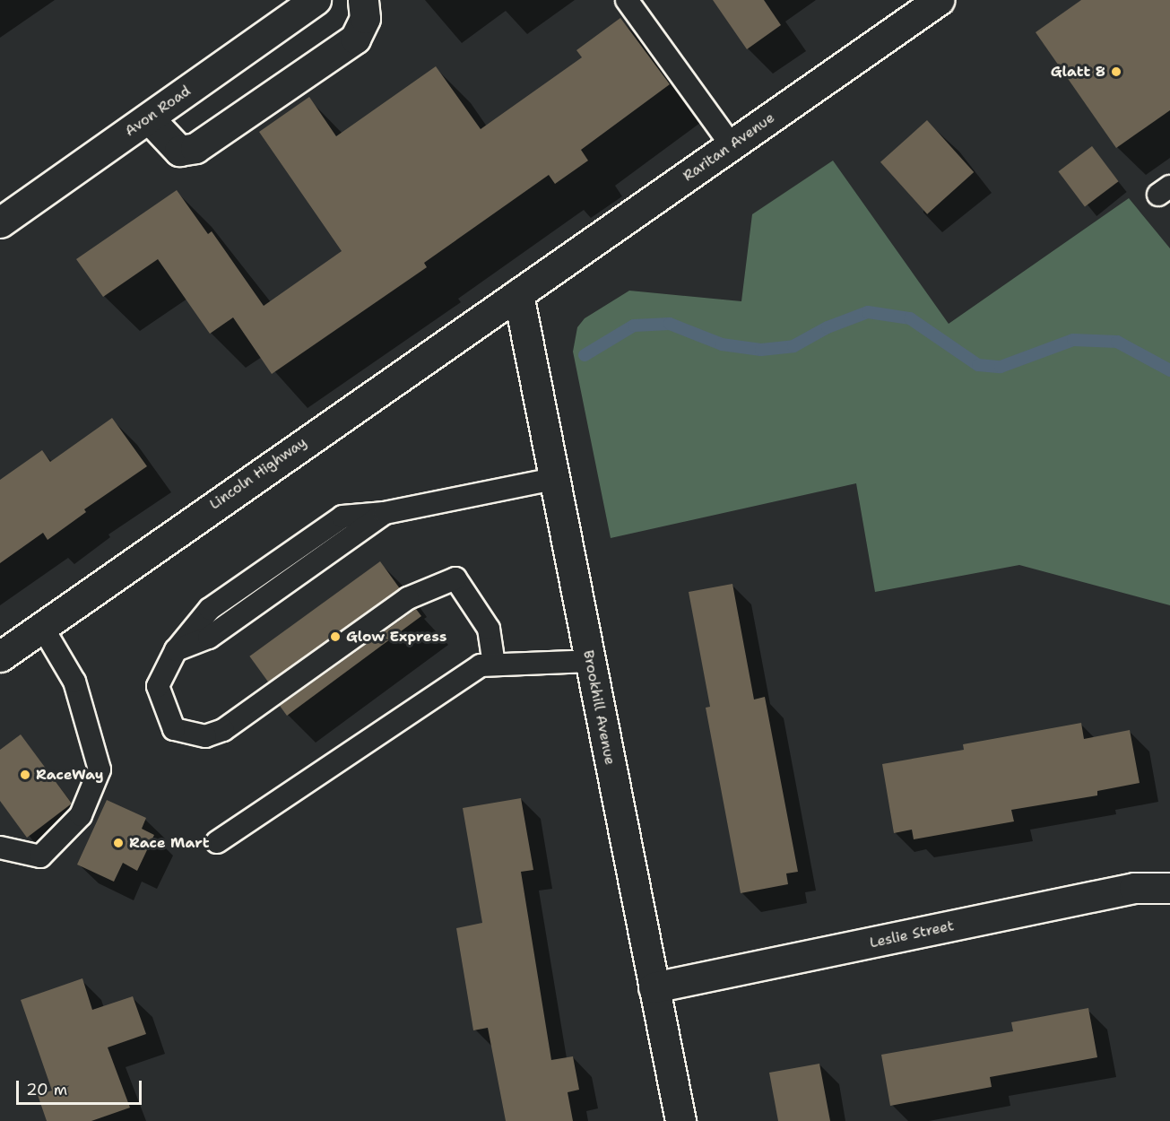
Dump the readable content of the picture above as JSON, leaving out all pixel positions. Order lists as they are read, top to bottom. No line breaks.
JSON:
{"streets":{"street":["Avon Road","Raritan Avenue","Lincoln Highway","Brookhill Avenue","Leslie Street"]},"crossings":[["Raritan Avenue","Lincoln Highway"],["Raritan Avenue","Brookhill Avenue"],["Lincoln Highway","Brookhill Avenue"],["Brookhill Avenue","Leslie Street"]],"places":["Glatt 8","Glow Express","RaceWay","Race Mart"],"scale_bar":"20 m"}
